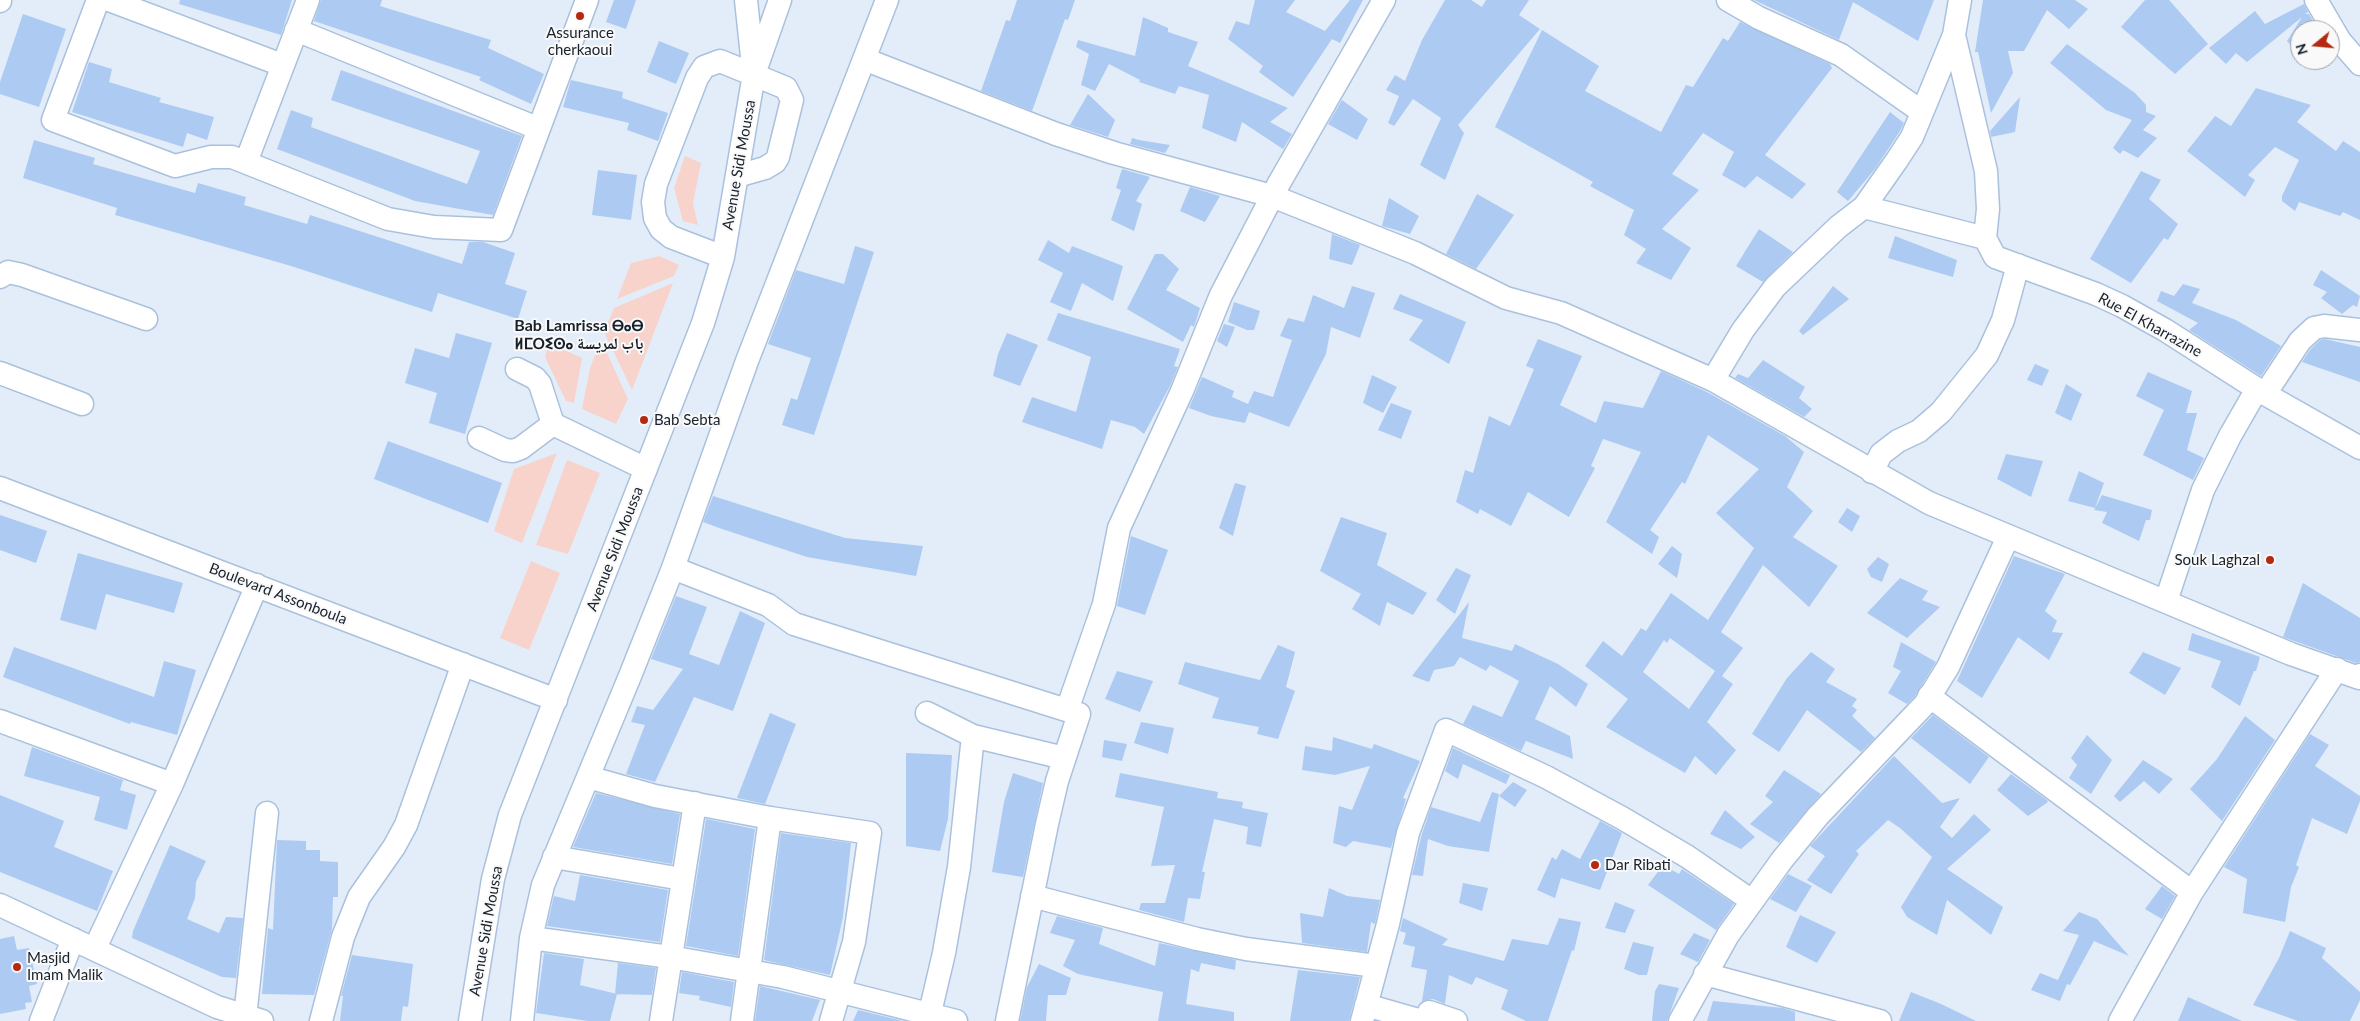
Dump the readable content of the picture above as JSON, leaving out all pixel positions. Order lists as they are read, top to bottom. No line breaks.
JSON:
{"streets":{"street":["Avenue Sidi Moussa","Rue El Kharrazine","Boulevard Assonboula"]},"crossings":[["Avenue Sidi Moussa","Boulevard Assonboula"]],"districts":["Bab Lamrissa ⴱⴰⴱ ⵍⵎⵔⵉⵙⴰ باب لمريسة"],"places":["Assurance cherkaoui","Bab Sebta","Souk Laghzal","Dar Ribati","Masjid Imam Malik"],"north":"left"}
